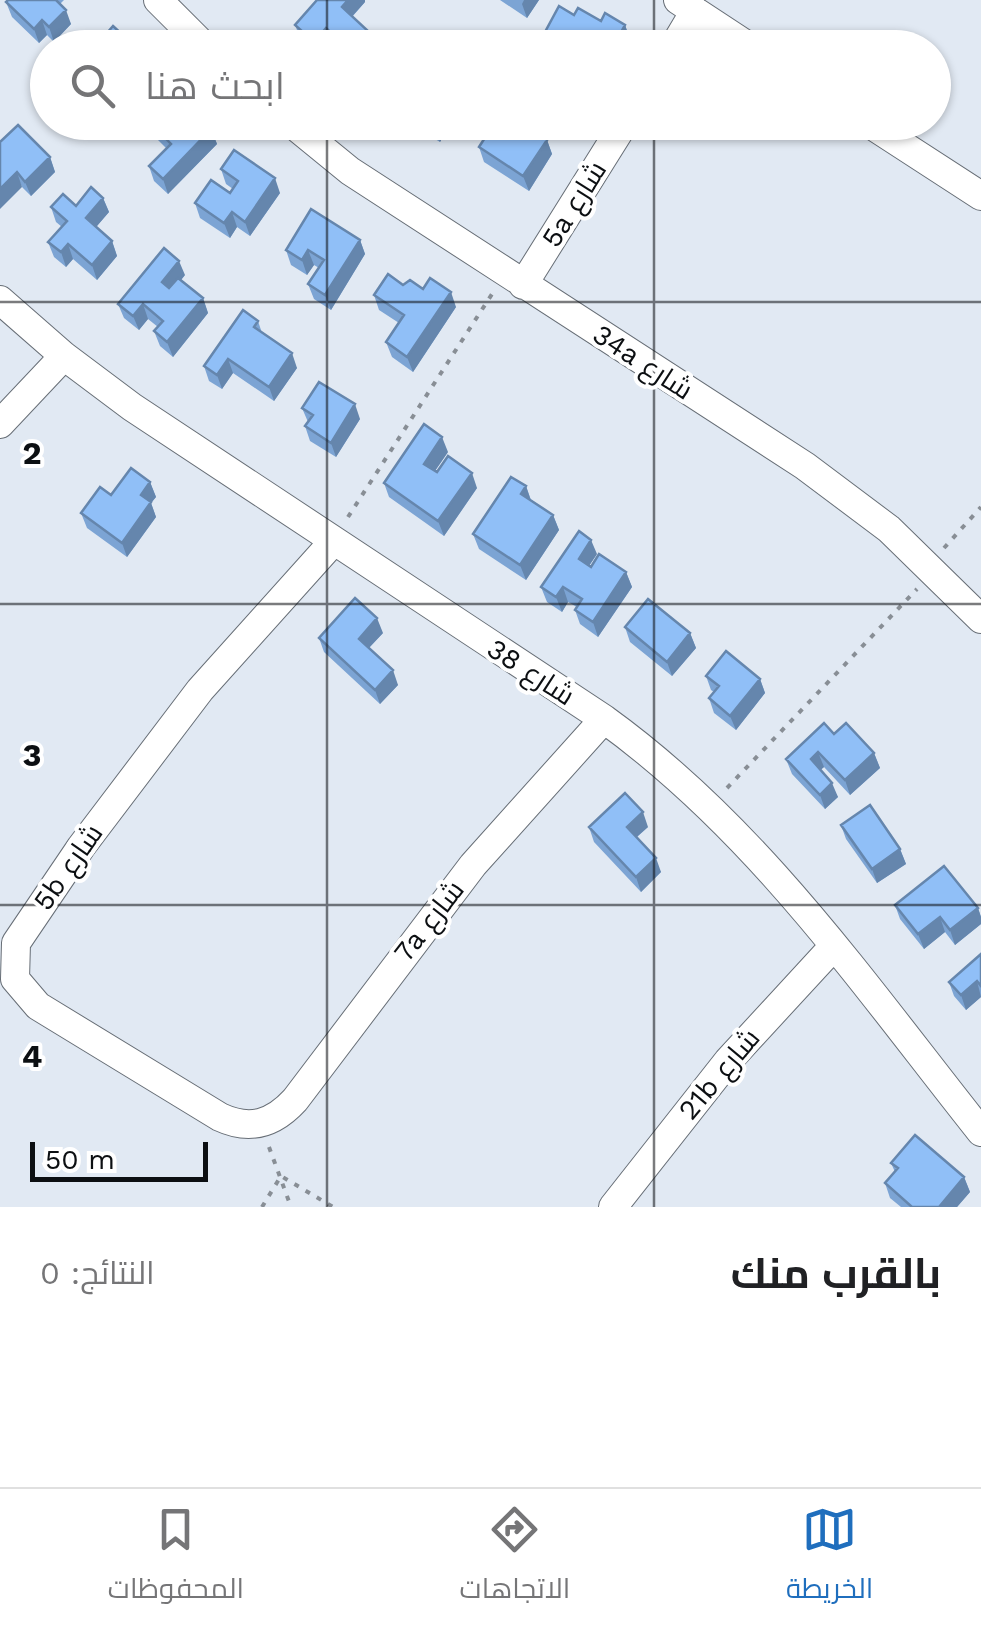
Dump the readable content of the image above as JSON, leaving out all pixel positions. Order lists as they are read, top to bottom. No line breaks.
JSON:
{"streets":{"street":["5a شارع","34a شارع","شارع 38","5b شارع","7a شارع","21b شارع"]},"crossings":[["5a شارع","34a شارع"],["شارع 38","5b شارع"],["شارع 38","7a شارع"],["شارع 38","21b شارع"],["5b شارع","7a شارع"]],"scale_bar":"50 m","page":{"search":"ابحث هنا","scale":"50 m","heading":["بالقرب منك","النتائج: 0"],"nav":["الخريطة","الاتجاهات","المحفوظات"]},"grid":{"rows":["2","3","4"]}}
